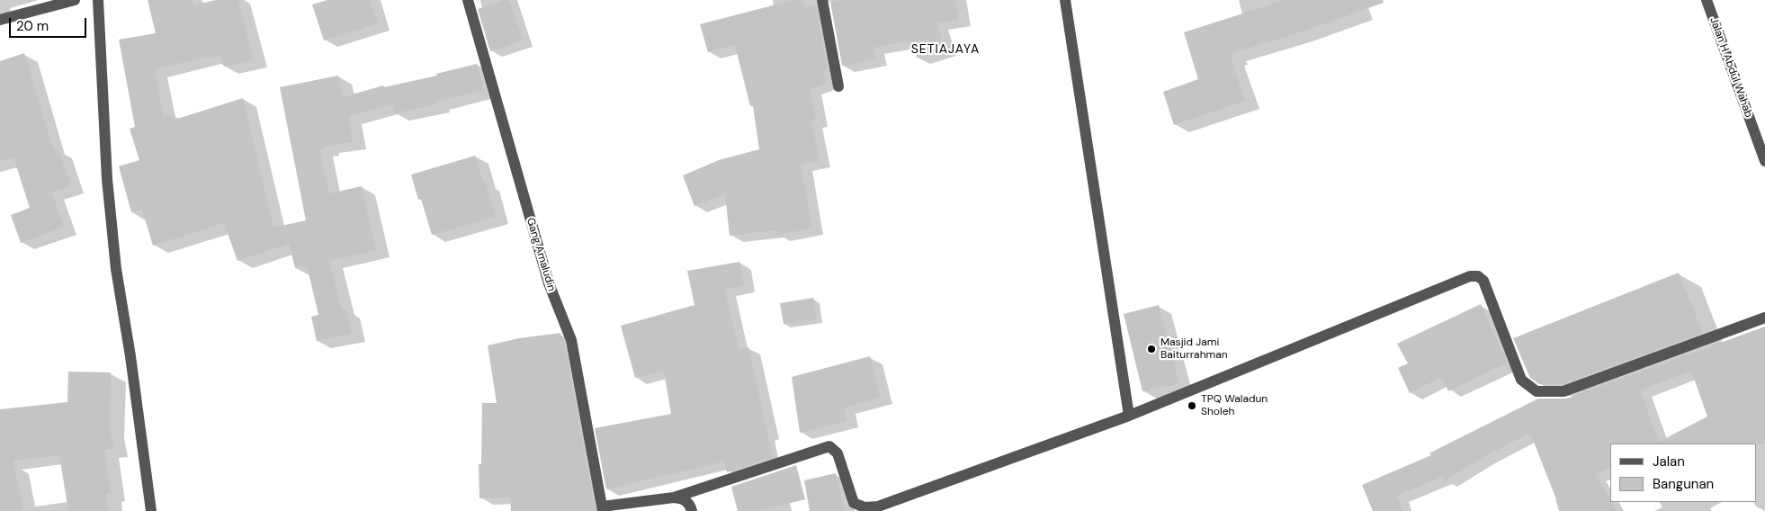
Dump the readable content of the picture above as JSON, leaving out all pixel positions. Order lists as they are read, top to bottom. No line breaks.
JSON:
{"streets":{"street":["Jalan H Abdul Wahab","Gang Amaludin"]},"districts":["SETIAJAYA"],"places":["Masjid Jami Baiturrahman","TPQ Waladun Sholeh"],"legend":["Jalan","Bangunan"],"scale_bar":"20 m"}
